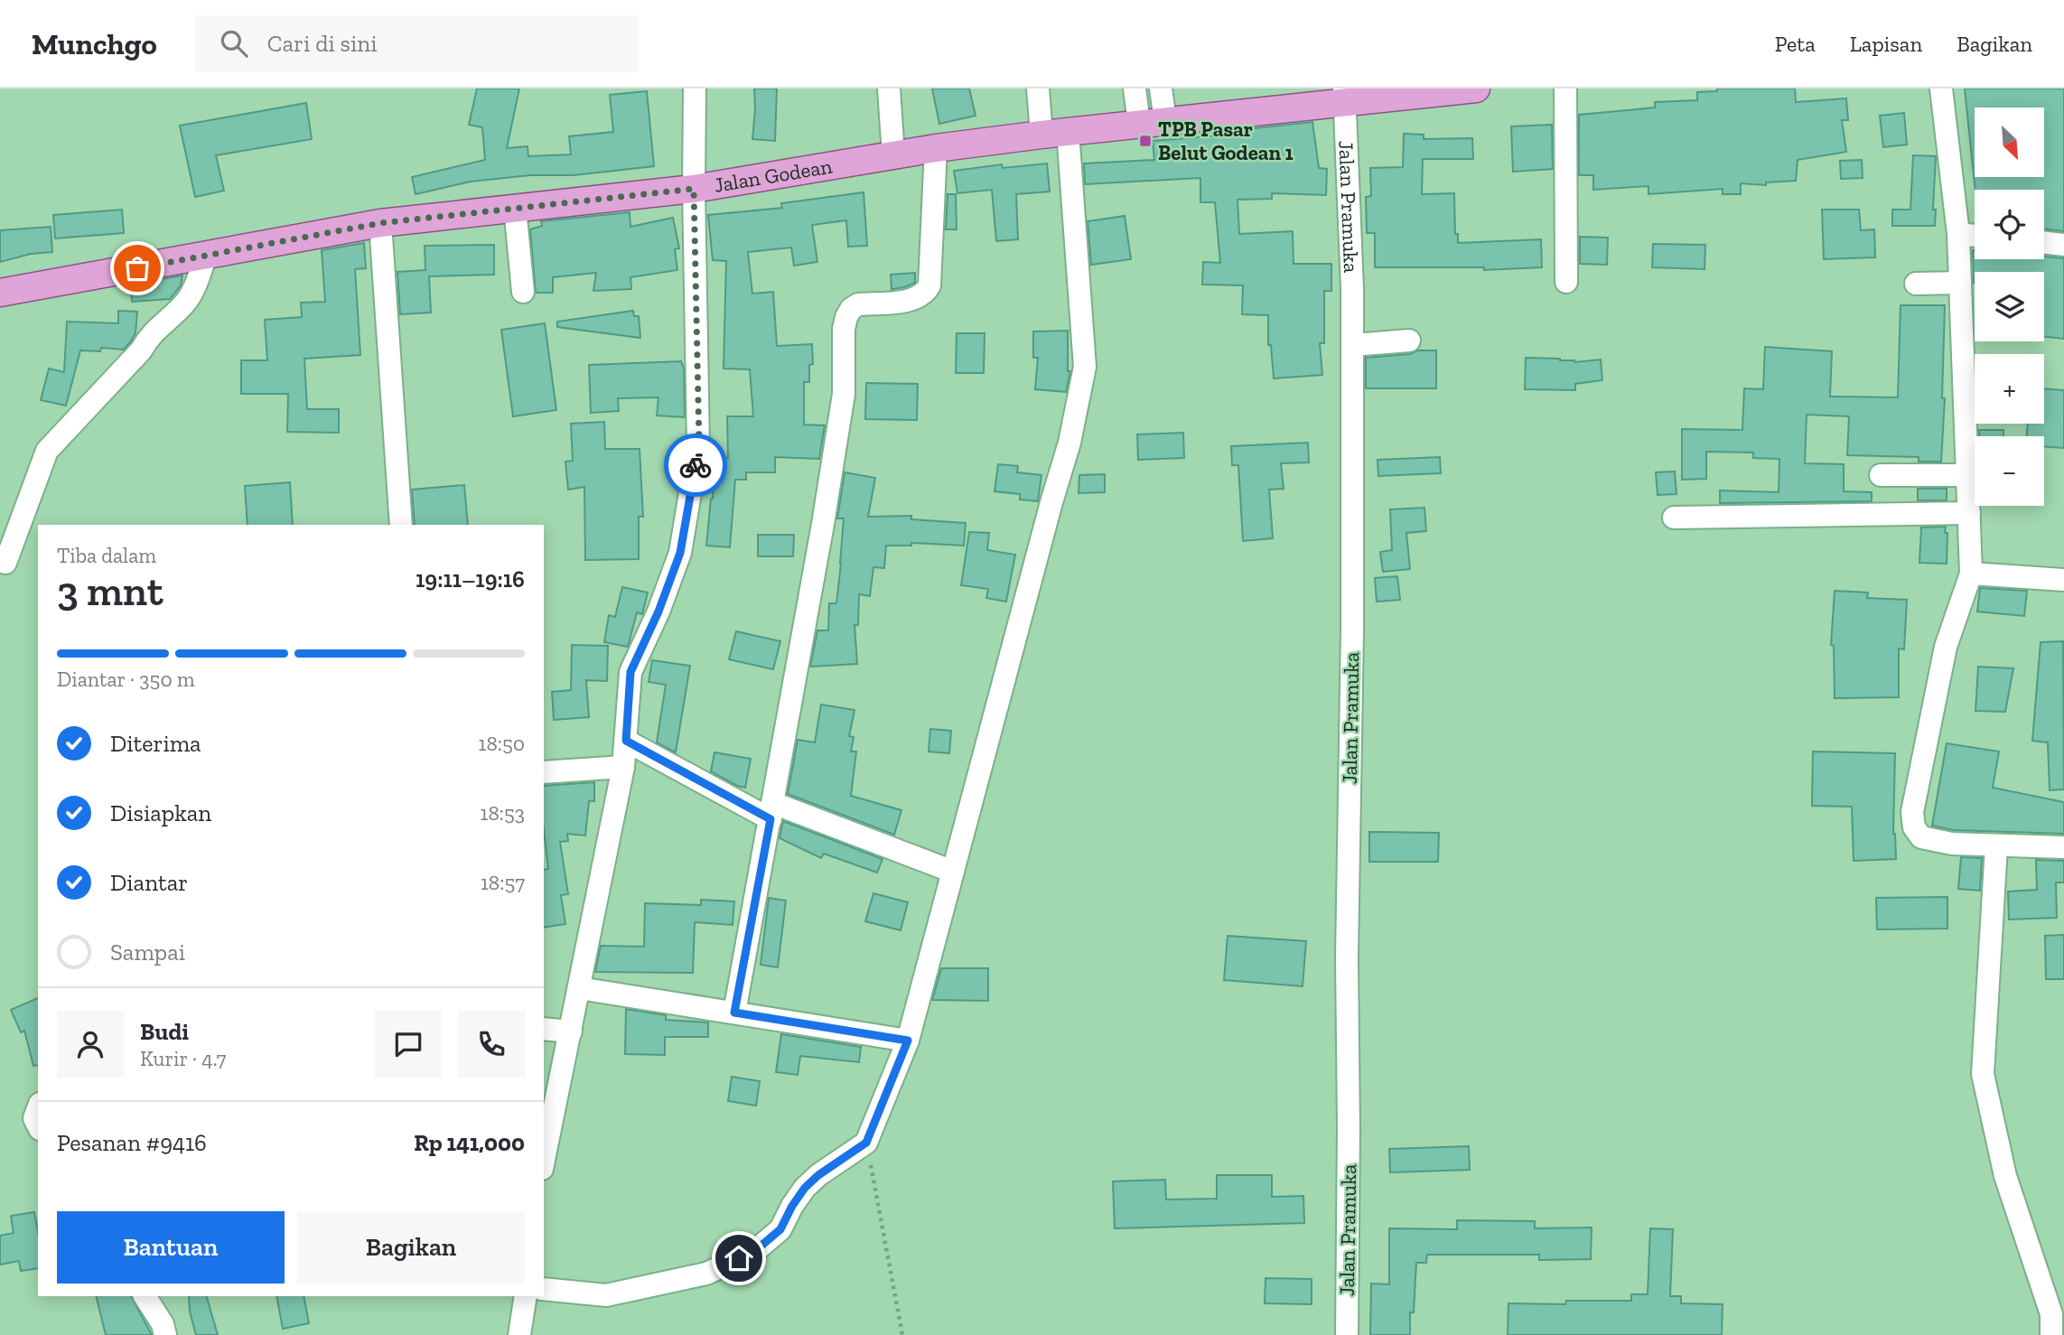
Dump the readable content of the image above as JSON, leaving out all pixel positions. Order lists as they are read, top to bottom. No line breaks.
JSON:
{"streets":{"main road":["Jalan Godean"],"street":["Jalan Pramuka"]},"crossings":[["Jalan Godean","Jalan Pramuka"]],"places":{"transit":["TPB Pasar Belut Godean 1"]},"north":"bottom right","page":{"header":"Munchgo","search":"Cari di sini","nav":["Peta","Lapisan","Bagikan"],"map_buttons":["+","−"],"heading":["3 mnt","Tiba dalam","19:11–19:16"],"panel":["Budi","Kurir · 4.7","Pesanan #9416","Rp 141,000"],"bar":"Diantar · 350 m","list":[["Diterima","18:50"],["Disiapkan","18:53"],["Diantar","18:57"],"Sampai"],"buttons":["Bantuan","Bagikan"]}}
